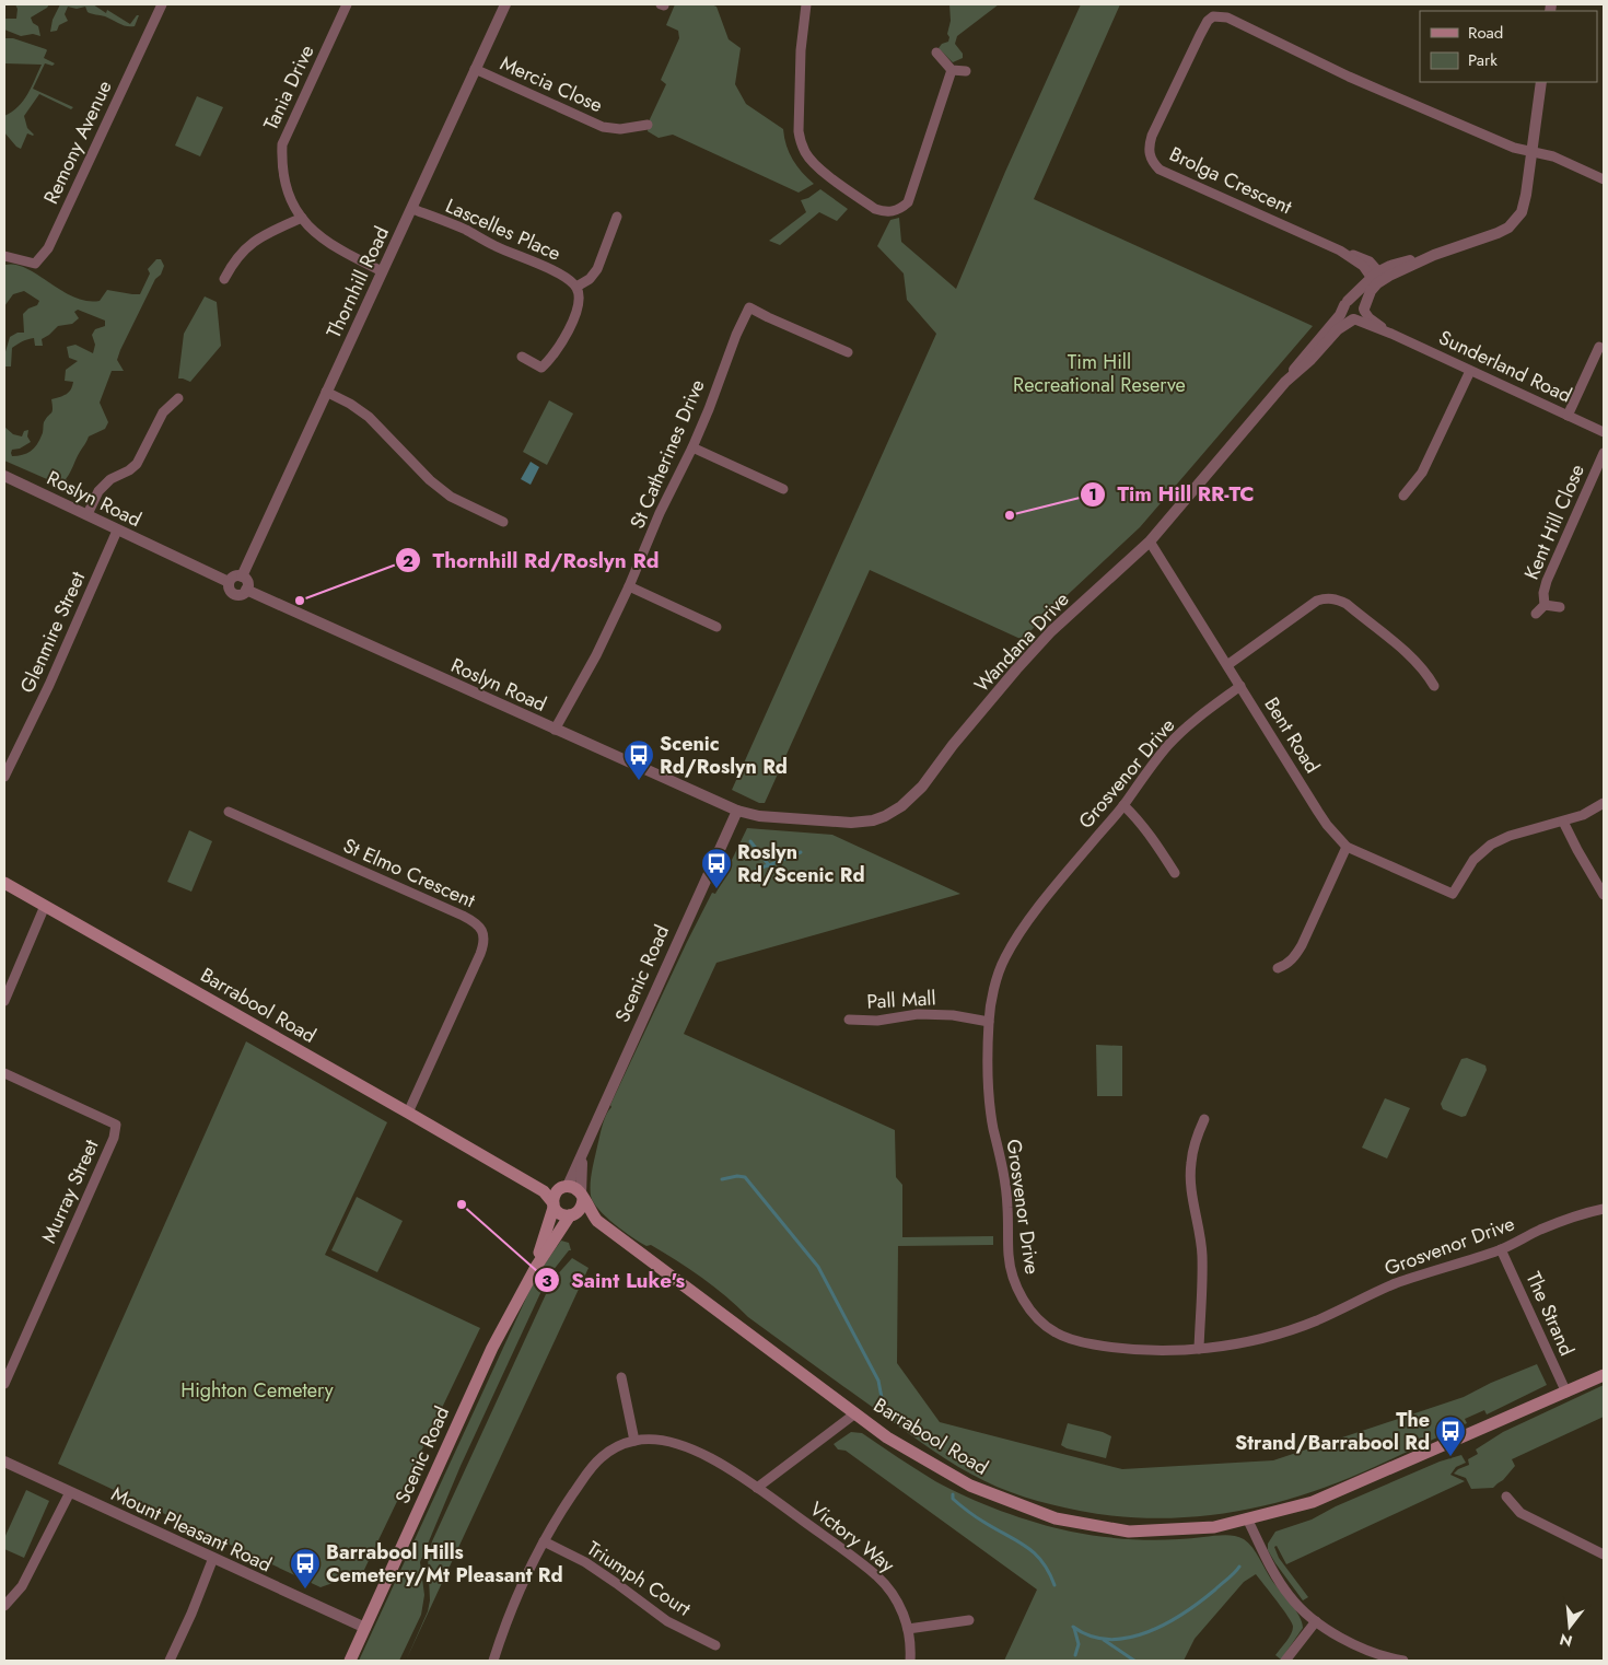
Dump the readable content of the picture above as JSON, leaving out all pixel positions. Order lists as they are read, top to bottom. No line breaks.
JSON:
{"streets":{"main road":["Scenic Road","Barrabool Road"],"street":["Mercia Close","Tania Drive","Remony Avenue","Brolga Crescent","Lascelles Place","Thornhill Road","Sunderland Road","St Catherines Drive","Roslyn Road","Kent Hill Close","Glenmire Street","Wandana Drive","Bent Road","Grosvenor Drive","St Elmo Crescent","Pall Mall","Murray Street","The Strand","Mount Pleasant Road","Victory Way","Triumph Court"]},"crossings":[["Mercia Close","Thornhill Road"],["Tania Drive","Thornhill Road"],["Brolga Crescent","Wandana Drive"],["Lascelles Place","Thornhill Road"],["Thornhill Road","Roslyn Road"],["Sunderland Road","Wandana Drive"],["St Catherines Drive","Roslyn Road"],["Roslyn Road","Glenmire Street"],["Roslyn Road","Wandana Drive"],["Roslyn Road","Scenic Road"],["Wandana Drive","Bent Road"],["Wandana Drive","Scenic Road"],["Bent Road","Grosvenor Drive"],["Grosvenor Drive","Pall Mall"],["Grosvenor Drive","The Strand"],["St Elmo Crescent","Barrabool Road"],["Scenic Road","Barrabool Road"],["Scenic Road","Mount Pleasant Road"],["Barrabool Road","The Strand"],["Victory Way","Triumph Court"]],"parks":["Tim Hill Recreational Reserve","Highton Cemetery"],"places":{"other":["Tim Hill RR-TC","Thornhill Rd/Roslyn Rd","Saint Luke's"],"bus stop":["Scenic Rd/Roslyn Rd","Roslyn Rd/Scenic Rd","The Strand/Barrabool Rd","Barrabool Hills Cemetery/Mt Pleasant Rd"]},"legend":["Road","Park"],"north":"bottom"}
